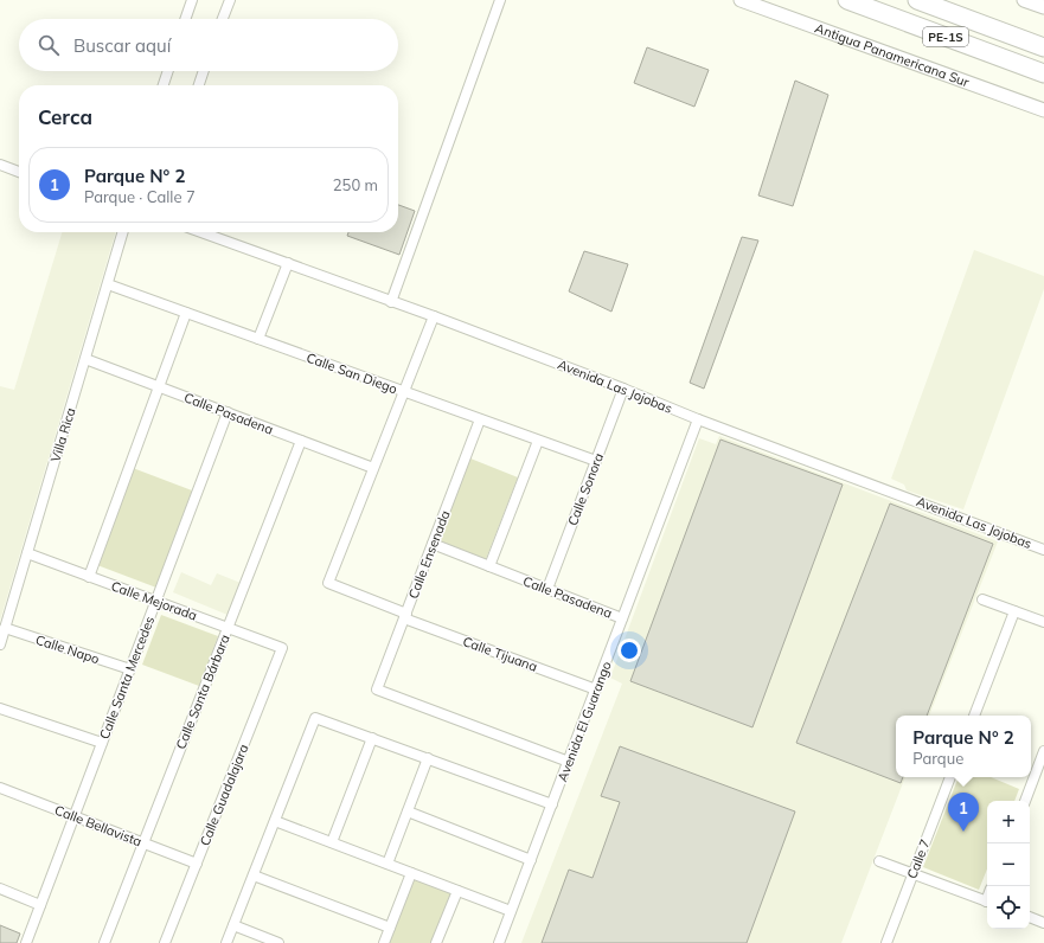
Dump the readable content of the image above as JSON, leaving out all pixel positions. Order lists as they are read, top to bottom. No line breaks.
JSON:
{"streets":{"highway":["PE-1S"],"main road":["Antigua Panamericana Sur"],"street":["Calle San Diego","Avenida Las Jojobas","Calle Pasadena","Villa Rica","Calle Sonora","Calle Ensenada","Calle Mejorada","Calle Napo","Calle Tijuana","Calle Santa Mercedes","Calle Santa Bárbara","Avenida El Guarango","Calle Guadalajara","Calle Bellavista","Calle 7"]},"crossings":[["Calle San Diego","Villa Rica"],["Calle San Diego","Calle Sonora"],["Calle San Diego","Calle Ensenada"],["Avenida Las Jojobas","Calle Sonora"],["Avenida Las Jojobas","Avenida El Guarango"],["Calle Pasadena","Villa Rica"],["Calle Pasadena","Calle Sonora"],["Calle Pasadena","Calle Ensenada"],["Calle Pasadena","Calle Tijuana"],["Calle Pasadena","Calle Santa Mercedes"],["Calle Pasadena","Calle Santa Bárbara"],["Calle Pasadena","Avenida El Guarango"],["Villa Rica","Calle Mejorada"],["Villa Rica","Calle Napo"],["Calle Ensenada","Calle Tijuana"],["Calle Ensenada","Avenida El Guarango"],["Calle Mejorada","Calle Santa Mercedes"],["Calle Mejorada","Calle Santa Bárbara"],["Calle Mejorada","Calle Guadalajara"],["Calle Napo","Calle Santa Mercedes"],["Calle Tijuana","Avenida El Guarango"],["Calle Santa Mercedes","Calle Bellavista"],["Calle Santa Bárbara","Calle Bellavista"],["Calle Guadalajara","Calle Bellavista"]],"page":{"search":"Buscar aquí","heading":"Cerca","list":[{"mark":"1","name":"Parque N° 2","note":"Parque · Calle 7","value":"250 m"}],"popup":["Parque N° 2","Parque"],"pins":"1","map_buttons":["+","−"]}}
